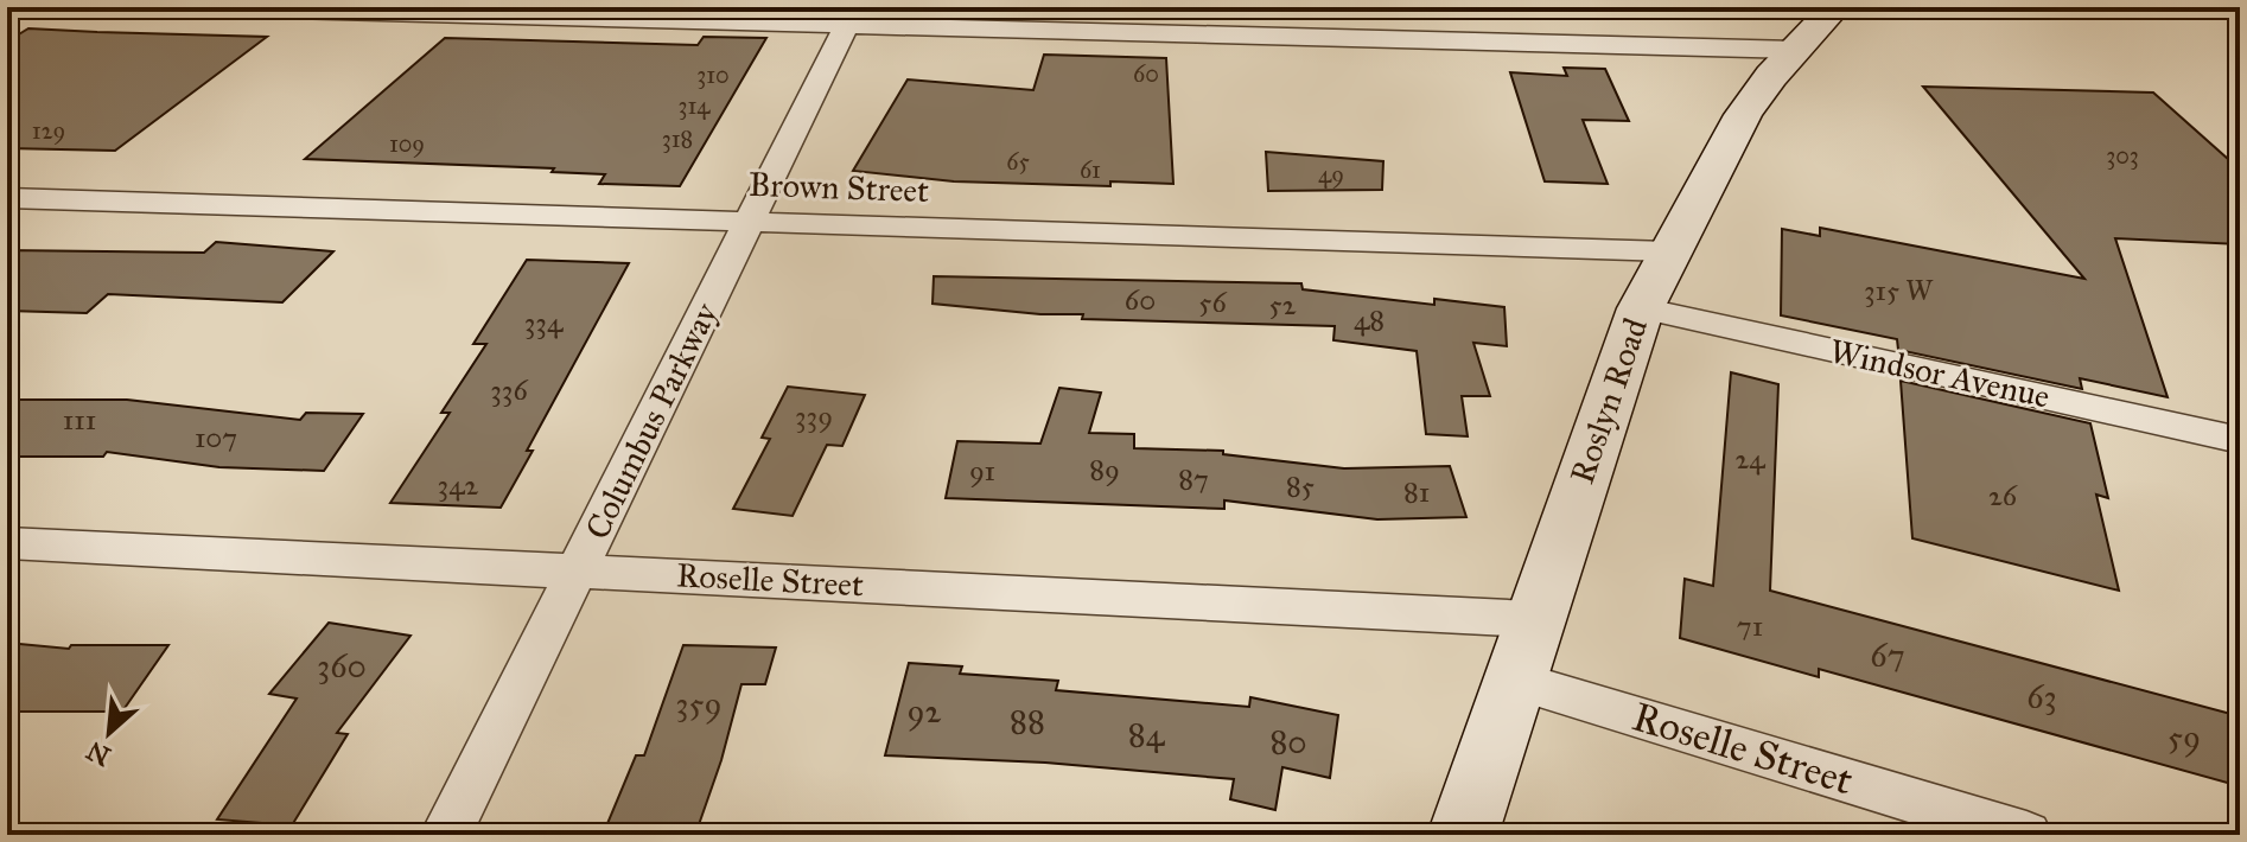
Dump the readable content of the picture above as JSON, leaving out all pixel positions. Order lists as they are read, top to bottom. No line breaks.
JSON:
{"streets":{"main road":["Roslyn Road"],"street":["Brown Street","Windsor Avenue","Columbus Parkway","Roselle Street"]},"crossings":[["Brown Street","Roslyn Road"],["Brown Street","Columbus Parkway"],["Windsor Avenue","Roslyn Road"],["Roslyn Road","Roselle Street"],["Columbus Parkway","Roselle Street"]],"house_numbers":["60","310","314","129","318","109","303","65","61","49","315 W","60","56","52","48","334","336","339","111","107","24","89","91","87","342","85","81","26","71","67","360","63","359","92","88","84","59","80"],"north":"bottom left"}
